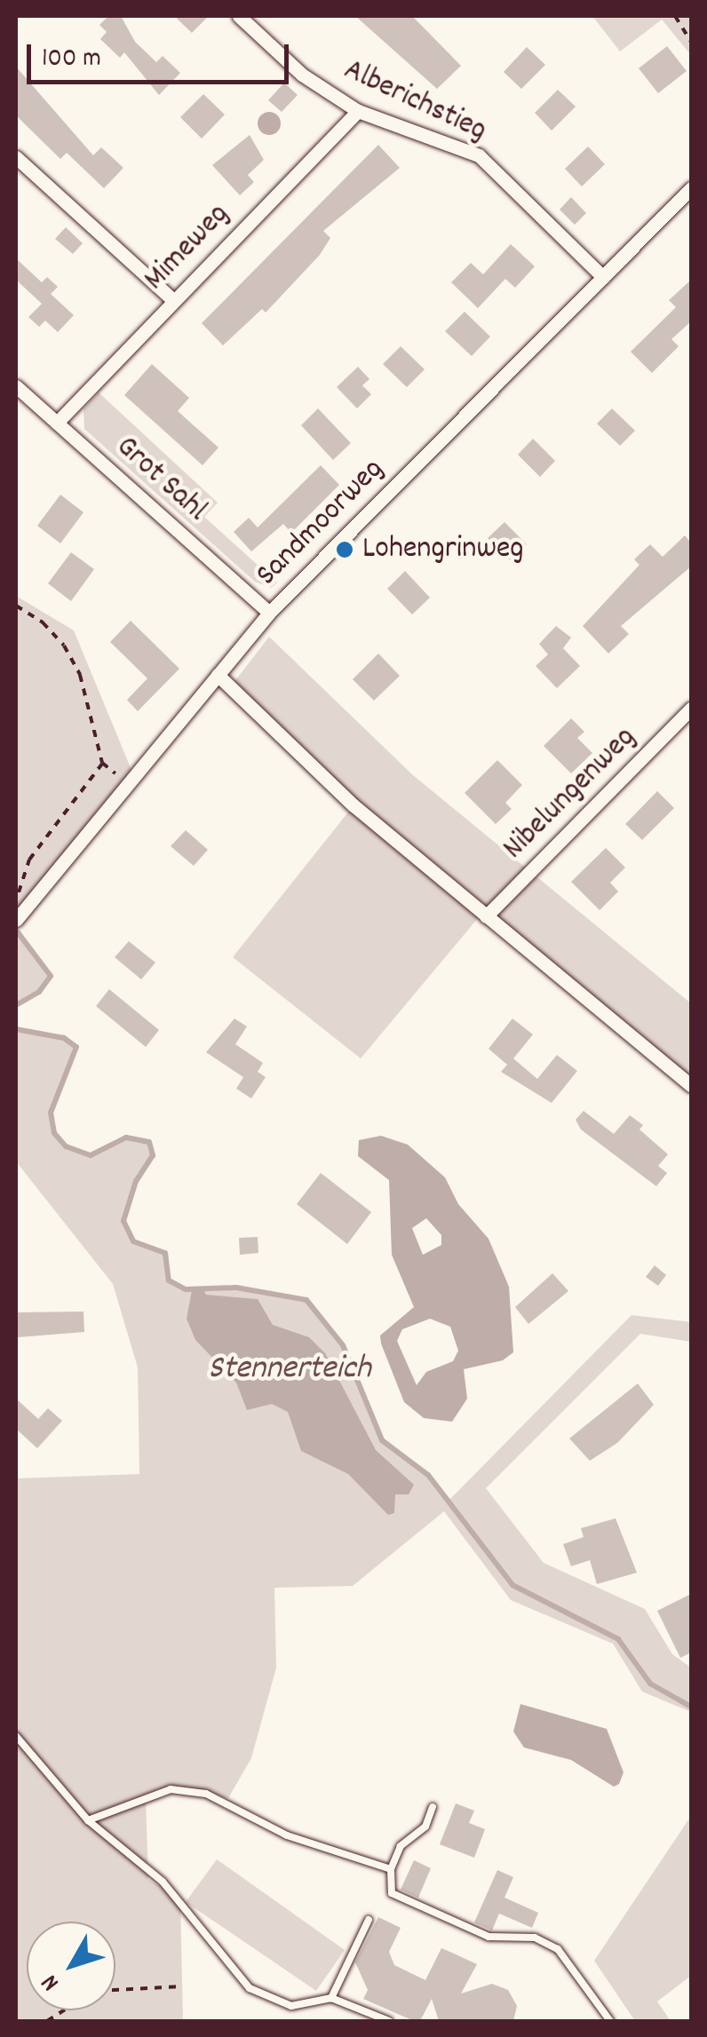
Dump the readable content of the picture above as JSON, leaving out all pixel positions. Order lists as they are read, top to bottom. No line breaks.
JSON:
{"streets":{"street":["Alberichstieg","Mimeweg","Grot Sahl","Sandmoorweg","Nibelungenweg"]},"crossings":[["Alberichstieg","Mimeweg"],["Alberichstieg","Sandmoorweg"],["Mimeweg","Grot Sahl"],["Grot Sahl","Sandmoorweg"]],"water":["Stennerteich"],"places":["Lohengrinweg"],"scale_bar":"100 m","north":"bottom left"}
